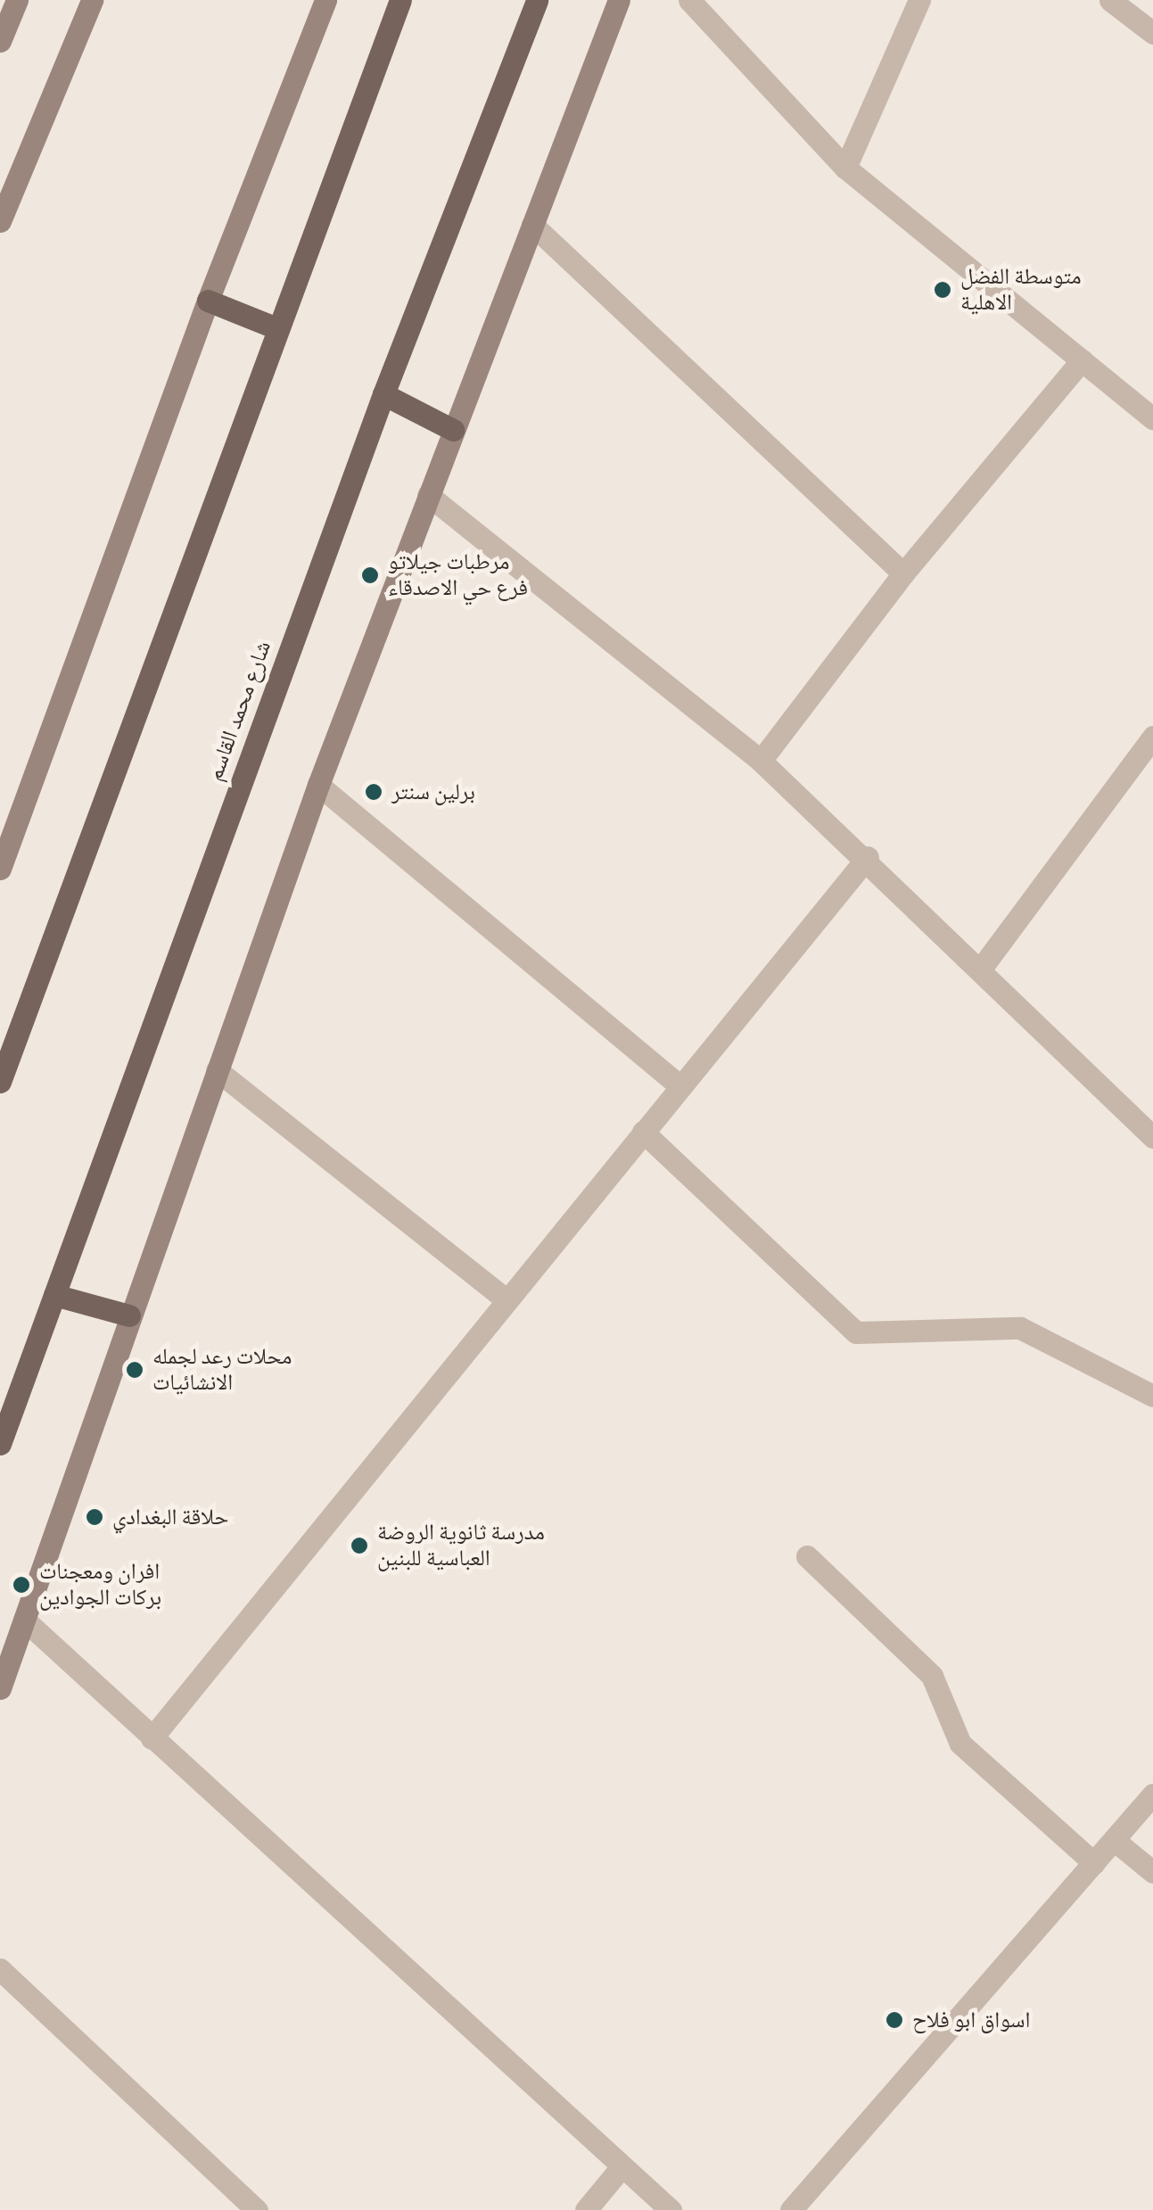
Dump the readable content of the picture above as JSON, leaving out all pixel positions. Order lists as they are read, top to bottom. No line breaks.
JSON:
{"streets":{"main road":["شارع محمد القاسم"]},"places":["متوسطة الفضل الاهلية","مرطبات جيلاتو فرع حي الاصدقاء","برلين سنتر","محلات رعد لجمله الانشائيات","حلاقة البغدادي","مدرسة ثانوية الروضة العباسية للبنين","افران ومعجنات بركات الجوادين","اسواق ابو فلاح"]}
